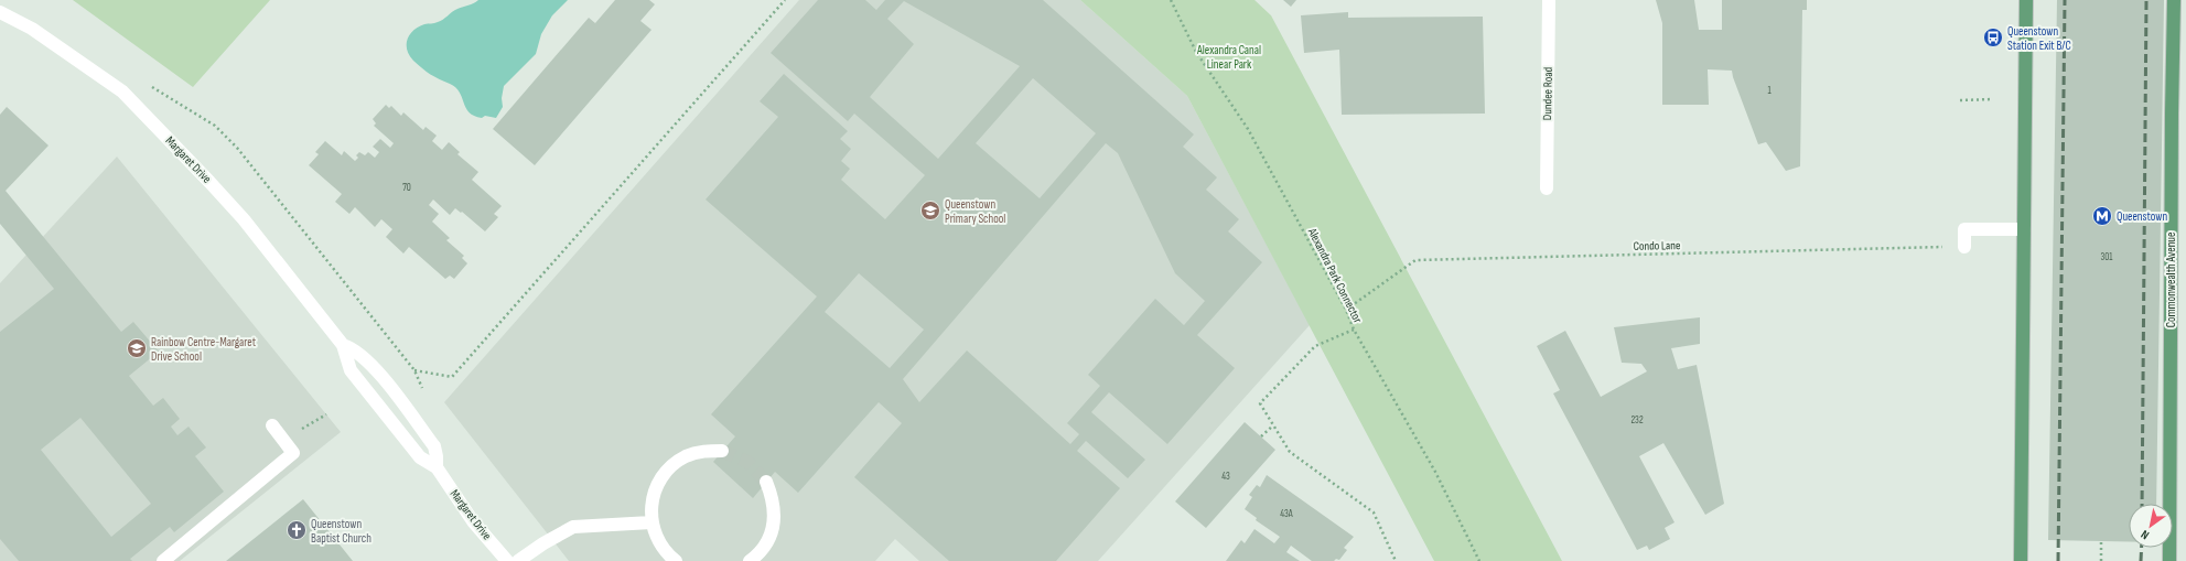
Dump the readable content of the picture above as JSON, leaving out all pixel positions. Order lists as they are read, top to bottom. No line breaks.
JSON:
{"streets":{"main road":["Commonwealth Avenue"],"street":["Dundee Road","Margaret Drive"],"path":["Condo Lane","Alexandra Park Connector"]},"crossings":[["Condo Lane","Alexandra Park Connector"]],"parks":["Alexandra Canal Linear Park"],"places":{"bus stop":["Queenstown Station Exit B/C"],"school or university":["Queenstown Primary School","Rainbow Centre-Margaret Drive School"],"metro station":["Queenstown"],"church":["Queenstown Baptist Church"]},"house_numbers":["1","70","301","232","43","43A"],"north":"bottom left"}
